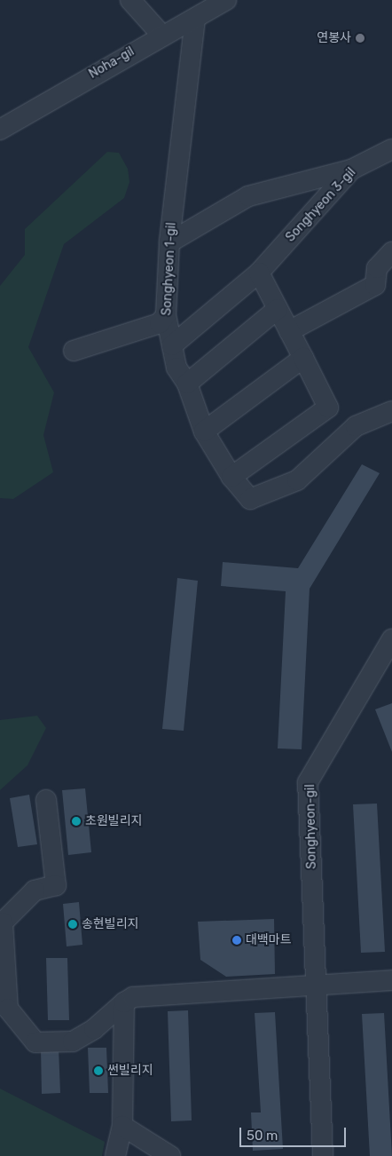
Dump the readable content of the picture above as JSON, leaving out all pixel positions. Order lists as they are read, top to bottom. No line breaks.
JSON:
{"streets":{"street":["Noha-gil","Songhyeon 3-gil","Songhyeon 1-gil","Songhyeon-gil"]},"crossings":[["Noha-gil","Songhyeon 1-gil"],["Songhyeon 3-gil","Songhyeon 1-gil"]],"places":["연봉사","초원빌리지","송현빌리지","대백마트","썬빌리지"],"scale_bar":"50 m"}
